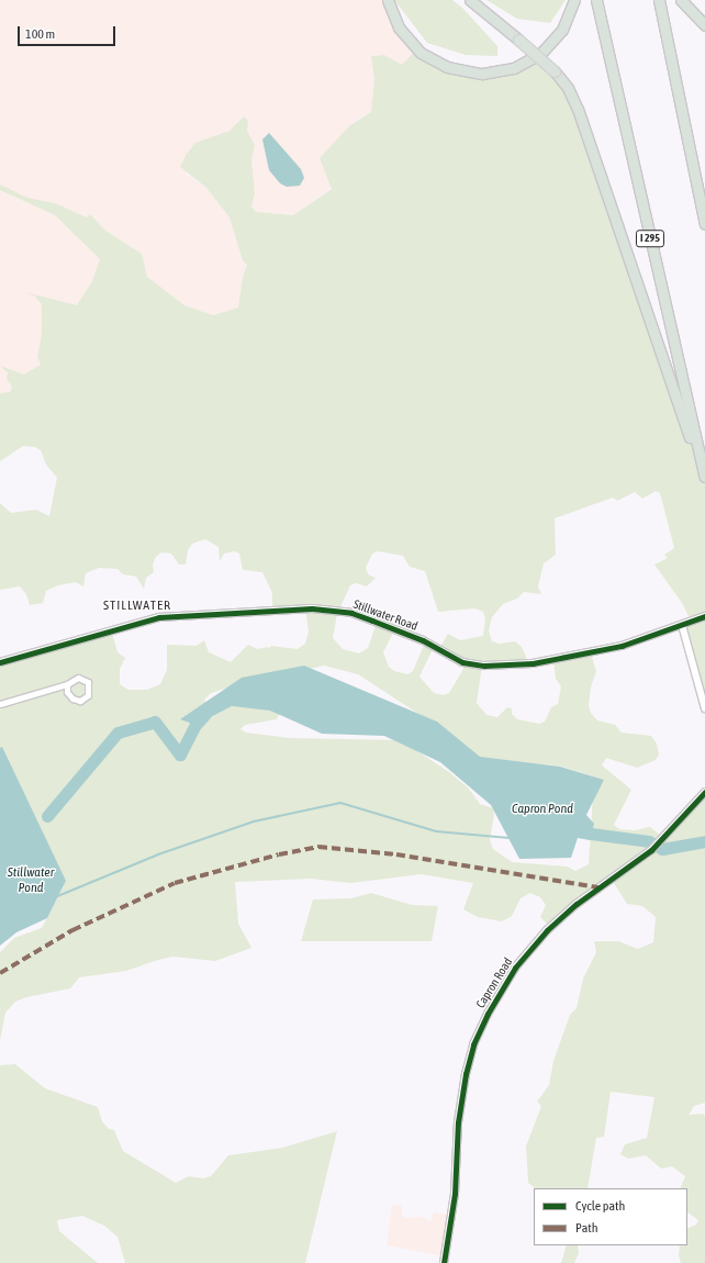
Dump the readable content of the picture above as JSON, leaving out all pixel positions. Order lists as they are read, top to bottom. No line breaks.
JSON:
{"streets":{"highway":["I 295"],"street":["Stillwater Road","Capron Road"]},"districts":["STILLWATER"],"water":["Capron Pond","Stillwater Pond"],"legend":["Cycle path","Path"],"scale_bar":"100 m"}
